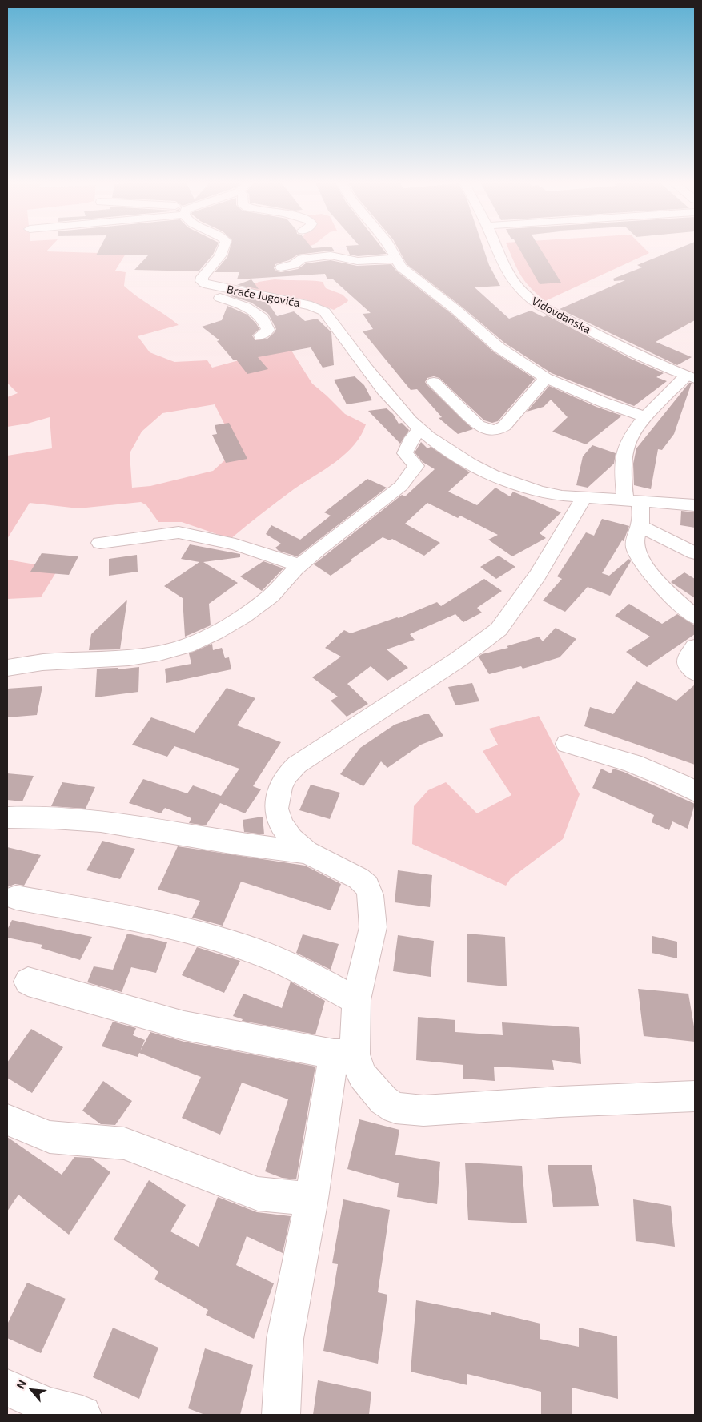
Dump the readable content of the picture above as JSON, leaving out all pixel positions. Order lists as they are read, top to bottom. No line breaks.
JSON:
{"streets":{"street":["Braće Jugovića","Vidovdanska"]},"north":"top left"}
